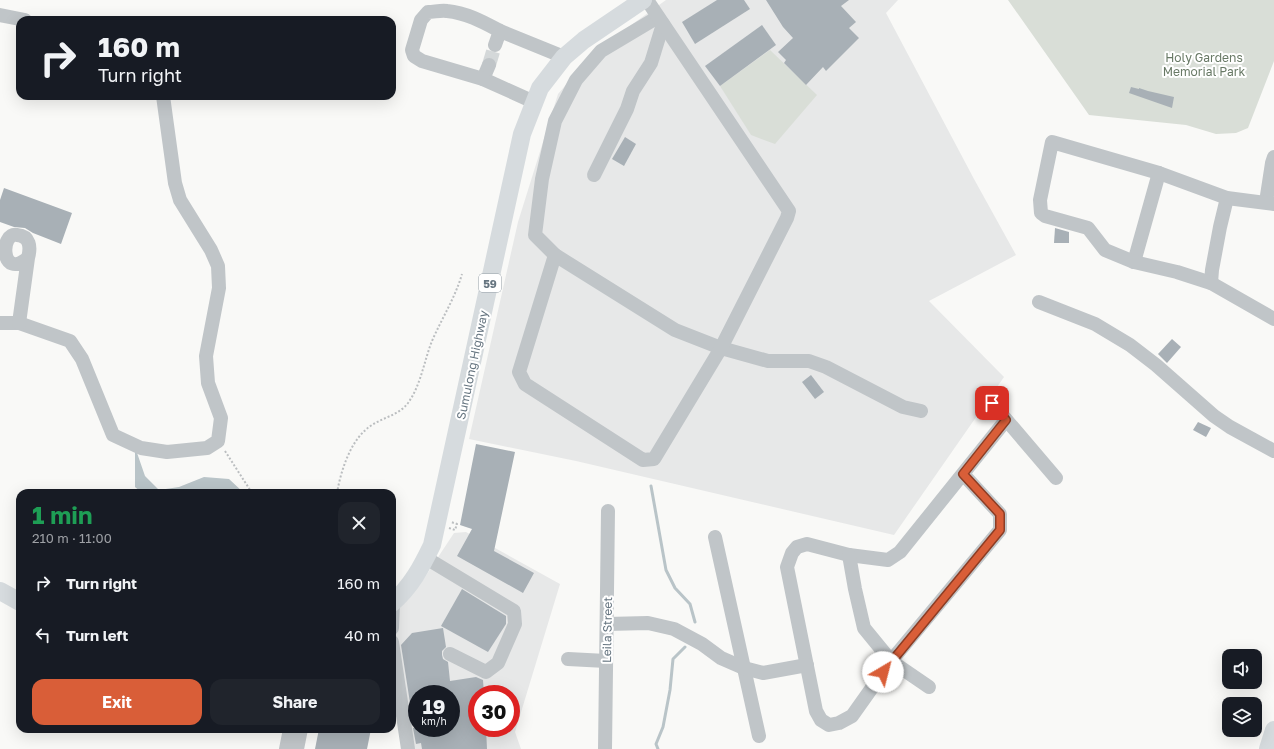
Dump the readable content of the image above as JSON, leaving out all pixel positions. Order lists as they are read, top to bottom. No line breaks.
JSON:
{"streets":{"main road":["59","Sumulong Highway"],"street":["Leila Street"]},"parks":["Holy Gardens Memorial Park"],"page":{"turn":["160 m","Turn right"],"heading":["1 min","210 m · 11:00"],"list":[{"name":"Turn right","value":"160 m"},{"name":"Turn left","value":"40 m"}],"buttons":["Exit","Share"],"speed":"19 km/h","limit":"30"}}
